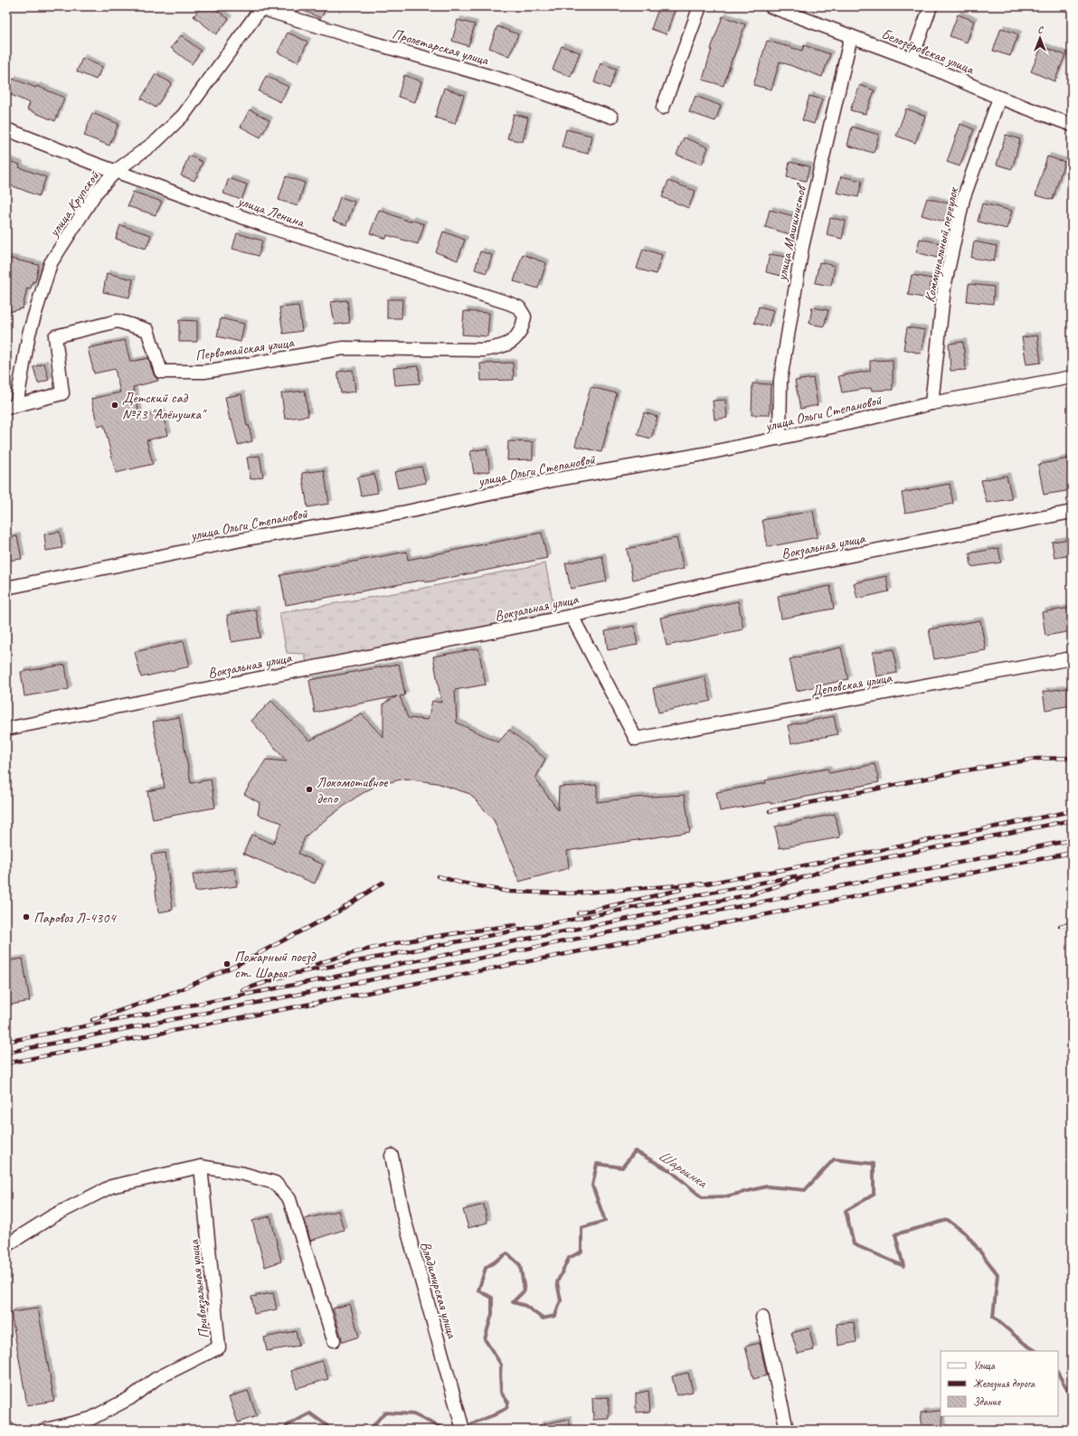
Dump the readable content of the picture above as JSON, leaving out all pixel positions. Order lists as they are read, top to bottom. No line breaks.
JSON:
{"streets":{"street":["Пролетарская улица","Белозёровская улица","улица Крупской","улица Ленина","улица Машинистов","Коммунальный переулок","Первомайская улица","улица Ольги Степановой","Вокзальная улица","Деповская улица","Привокзальная улица","Владимирская улица"]},"crossings":[["Пролетарская улица","улица Крупской"],["Белозёровская улица","улица Машинистов"],["Белозёровская улица","Коммунальный переулок"],["улица Крупской","улица Ленина"],["улица Крупской","Первомайская улица"],["улица Ленина","Первомайская улица"],["улица Машинистов","улица Ольги Степановой"],["Коммунальный переулок","улица Ольги Степановой"],["Вокзальная улица","Деповская улица"]],"water":["Шарьинка"],"places":["Детский сад №73 \"Алёнушка\"","Локомотивное депо","Паровоз Л-4304","Пожарный поезд ст. Шарья"],"legend":["Улица","Железная дорога","Здание"],"north":"top"}
